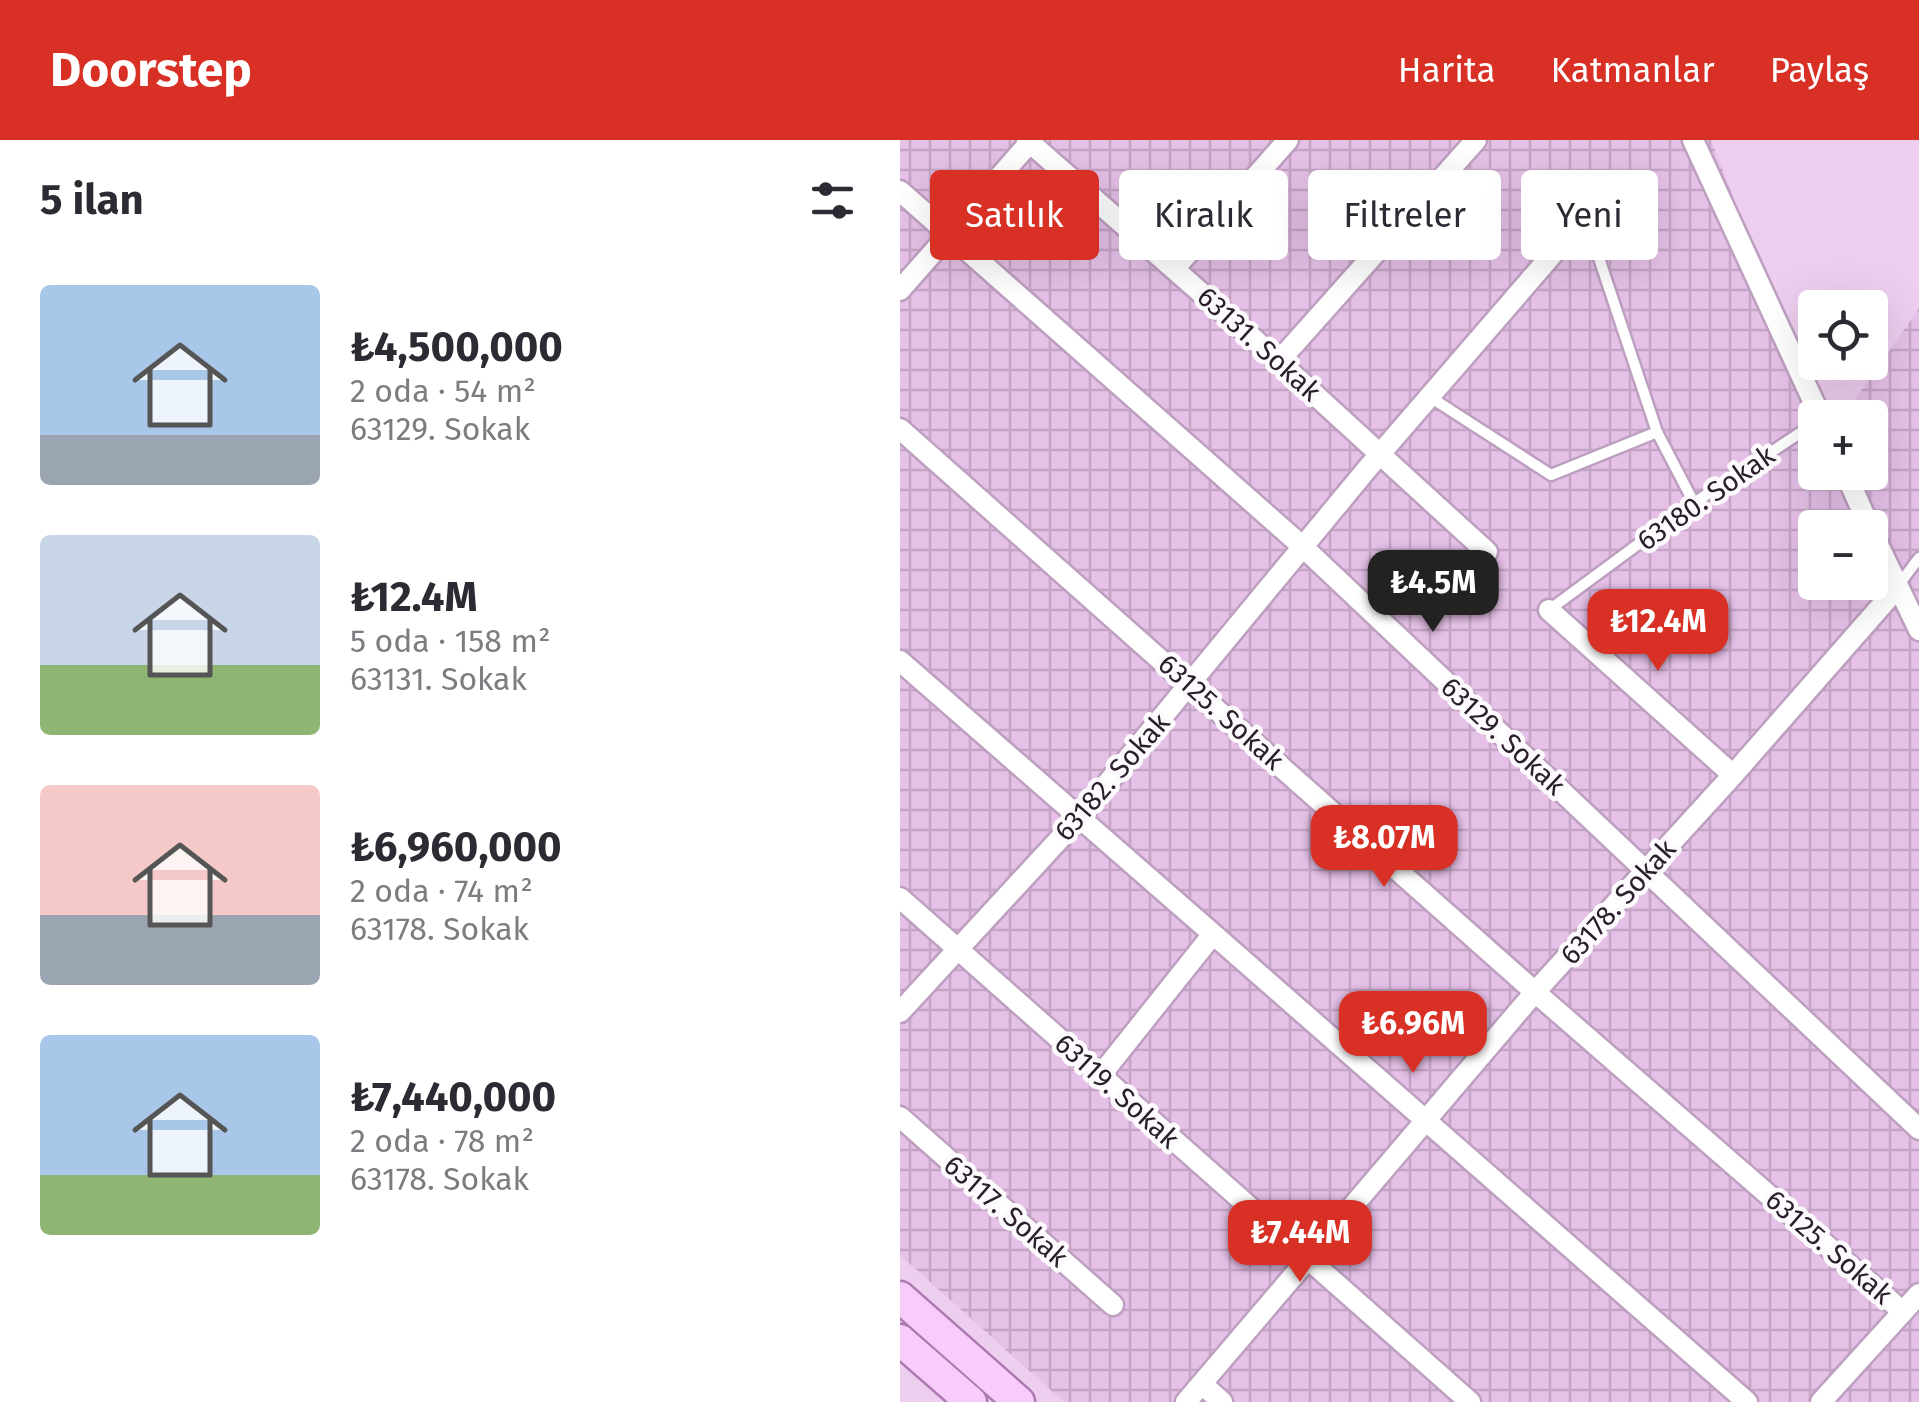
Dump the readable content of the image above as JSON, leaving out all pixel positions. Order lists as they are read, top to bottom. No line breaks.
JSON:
{"streets":{"street":["63131. Sokak","63125. Sokak","63129. Sokak","63182. Sokak","63178. Sokak","63119. Sokak","63117. Sokak"],"lane":["63180. Sokak"]},"crossings":[["63131. Sokak","63182. Sokak"],["63125. Sokak","63182. Sokak"],["63125. Sokak","63178. Sokak"],["63129. Sokak","63182. Sokak"],["63129. Sokak","63178. Sokak"],["63182. Sokak","63119. Sokak"],["63178. Sokak","63119. Sokak"]],"page":{"header":"Doorstep","nav":["Harita","Katmanlar","Paylaş"],"heading":"5 ilan","chip":["Satılık","Kiralık","Filtreler","Yeni"],"list":[{"name":"₺4,500,000","note":"2 oda · 54 m² · 63129. Sokak"},{"name":"₺12.4M","note":"5 oda · 158 m² · 63131. Sokak"},{"name":"₺6,960,000","note":"2 oda · 74 m² · 63178. Sokak"},{"name":"₺7,440,000","note":"2 oda · 78 m² · 63178. Sokak"}],"map_buttons":["+","−"],"price":["₺4.5M","₺12.4M","₺8.07M","₺6.96M","₺7.44M"]}}
